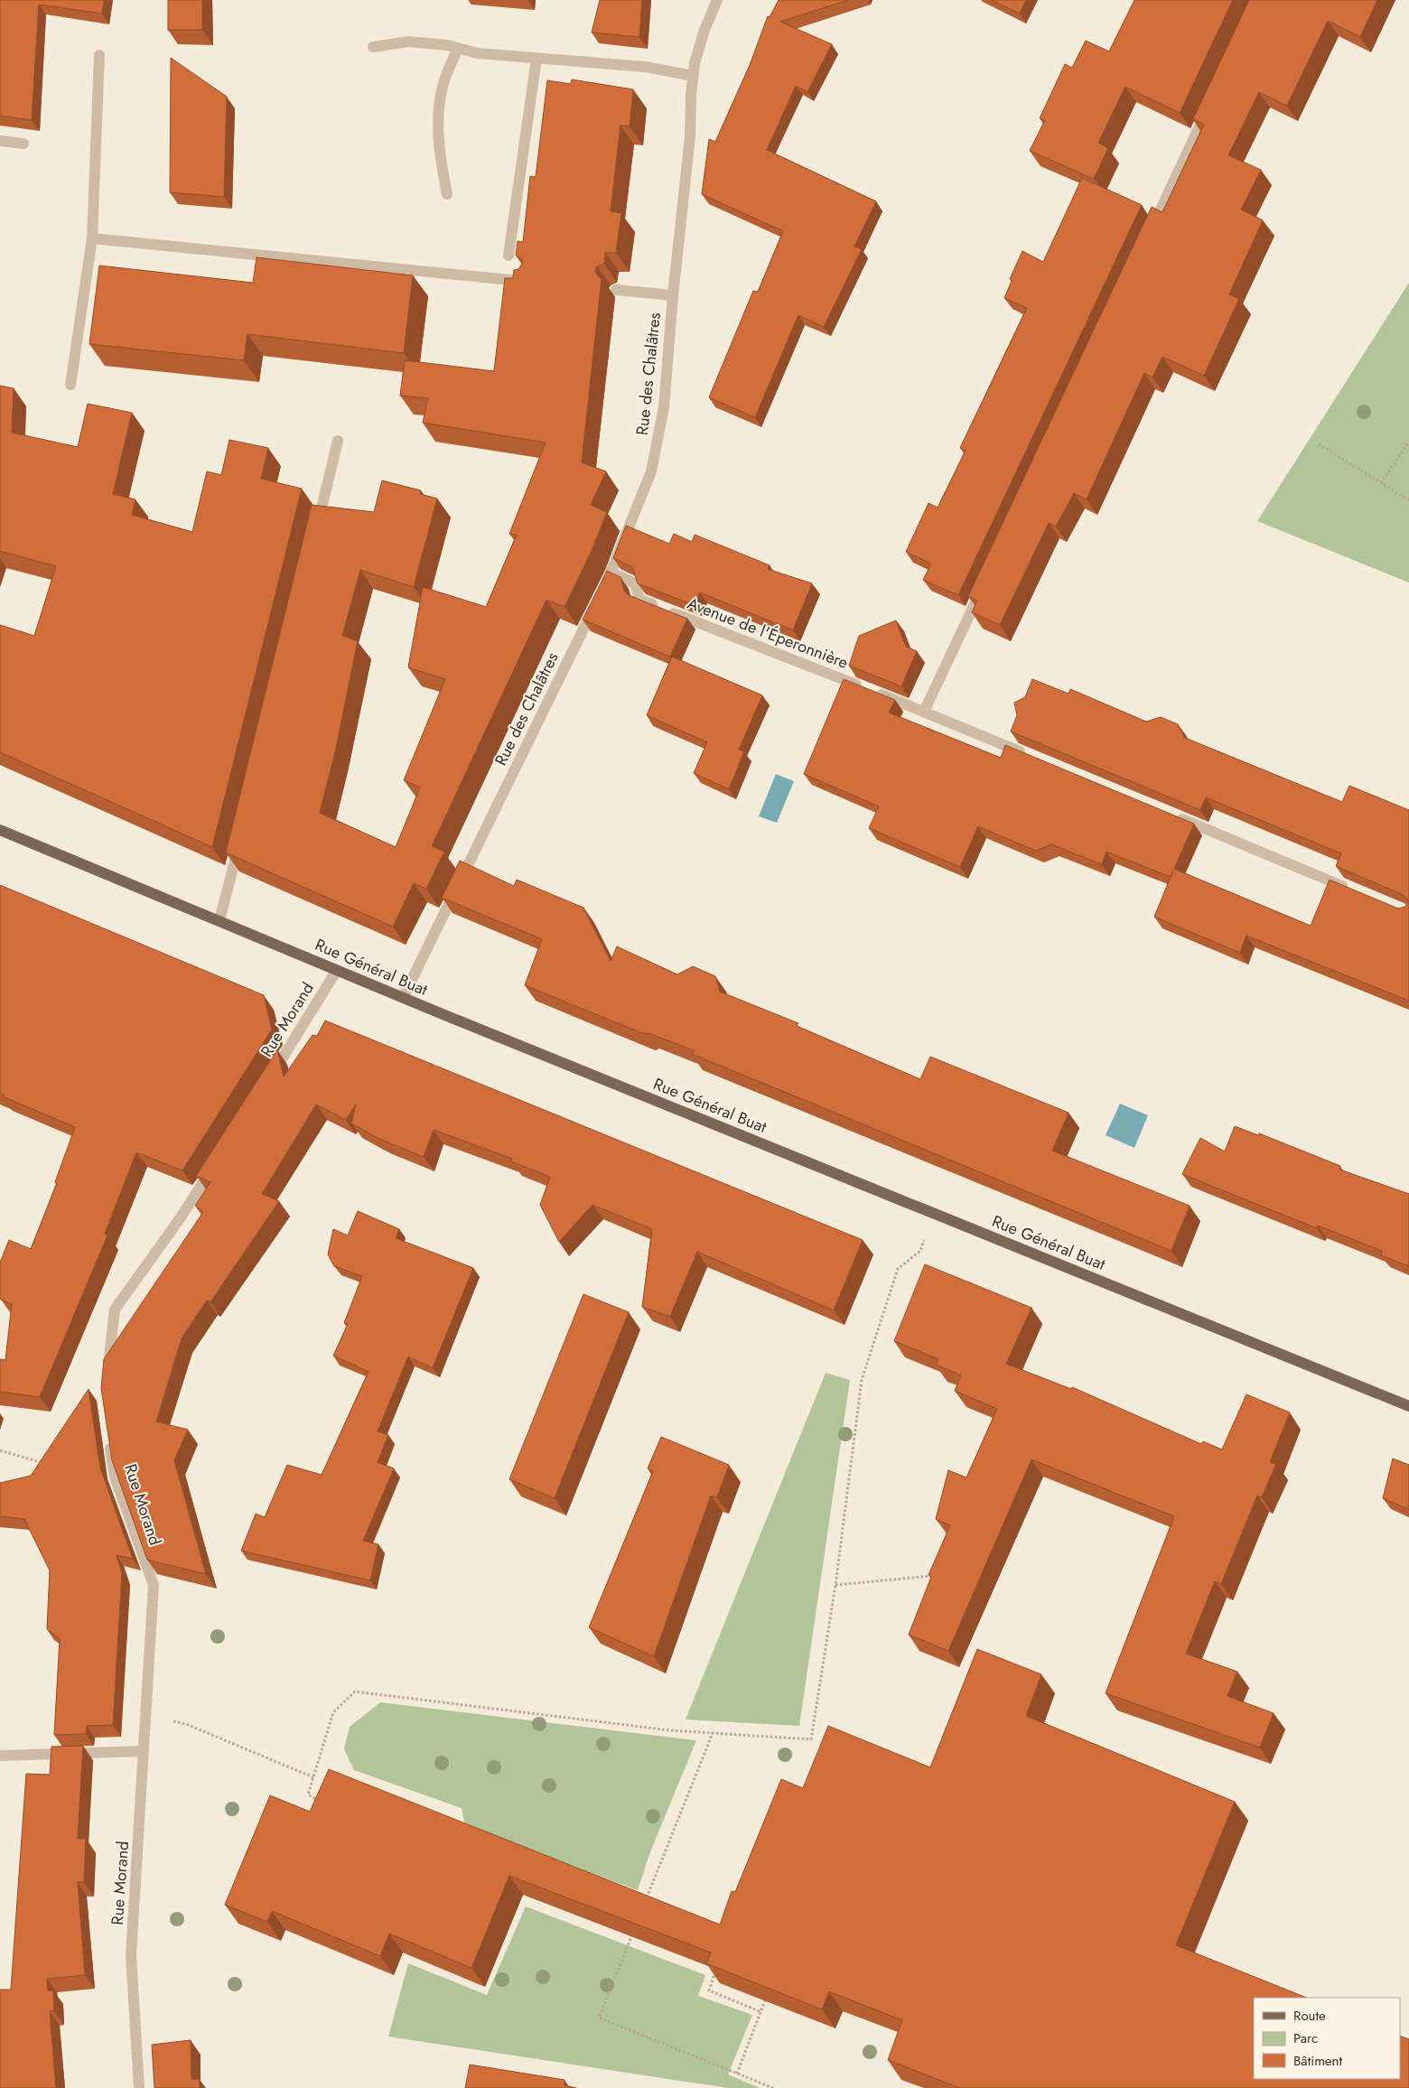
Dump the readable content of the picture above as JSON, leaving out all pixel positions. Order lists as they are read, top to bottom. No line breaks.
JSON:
{"streets":{"main road":["Rue Général Buat"],"street":["Rue des Chalâtres","Avenue de l'Éperonnière","Rue Morand"]},"crossings":[["Rue des Chalâtres","Avenue de l'Éperonnière"],["Rue des Chalâtres","Rue Général Buat"],["Rue Général Buat","Rue Morand"]],"legend":["Route","Parc","Bâtiment"]}
